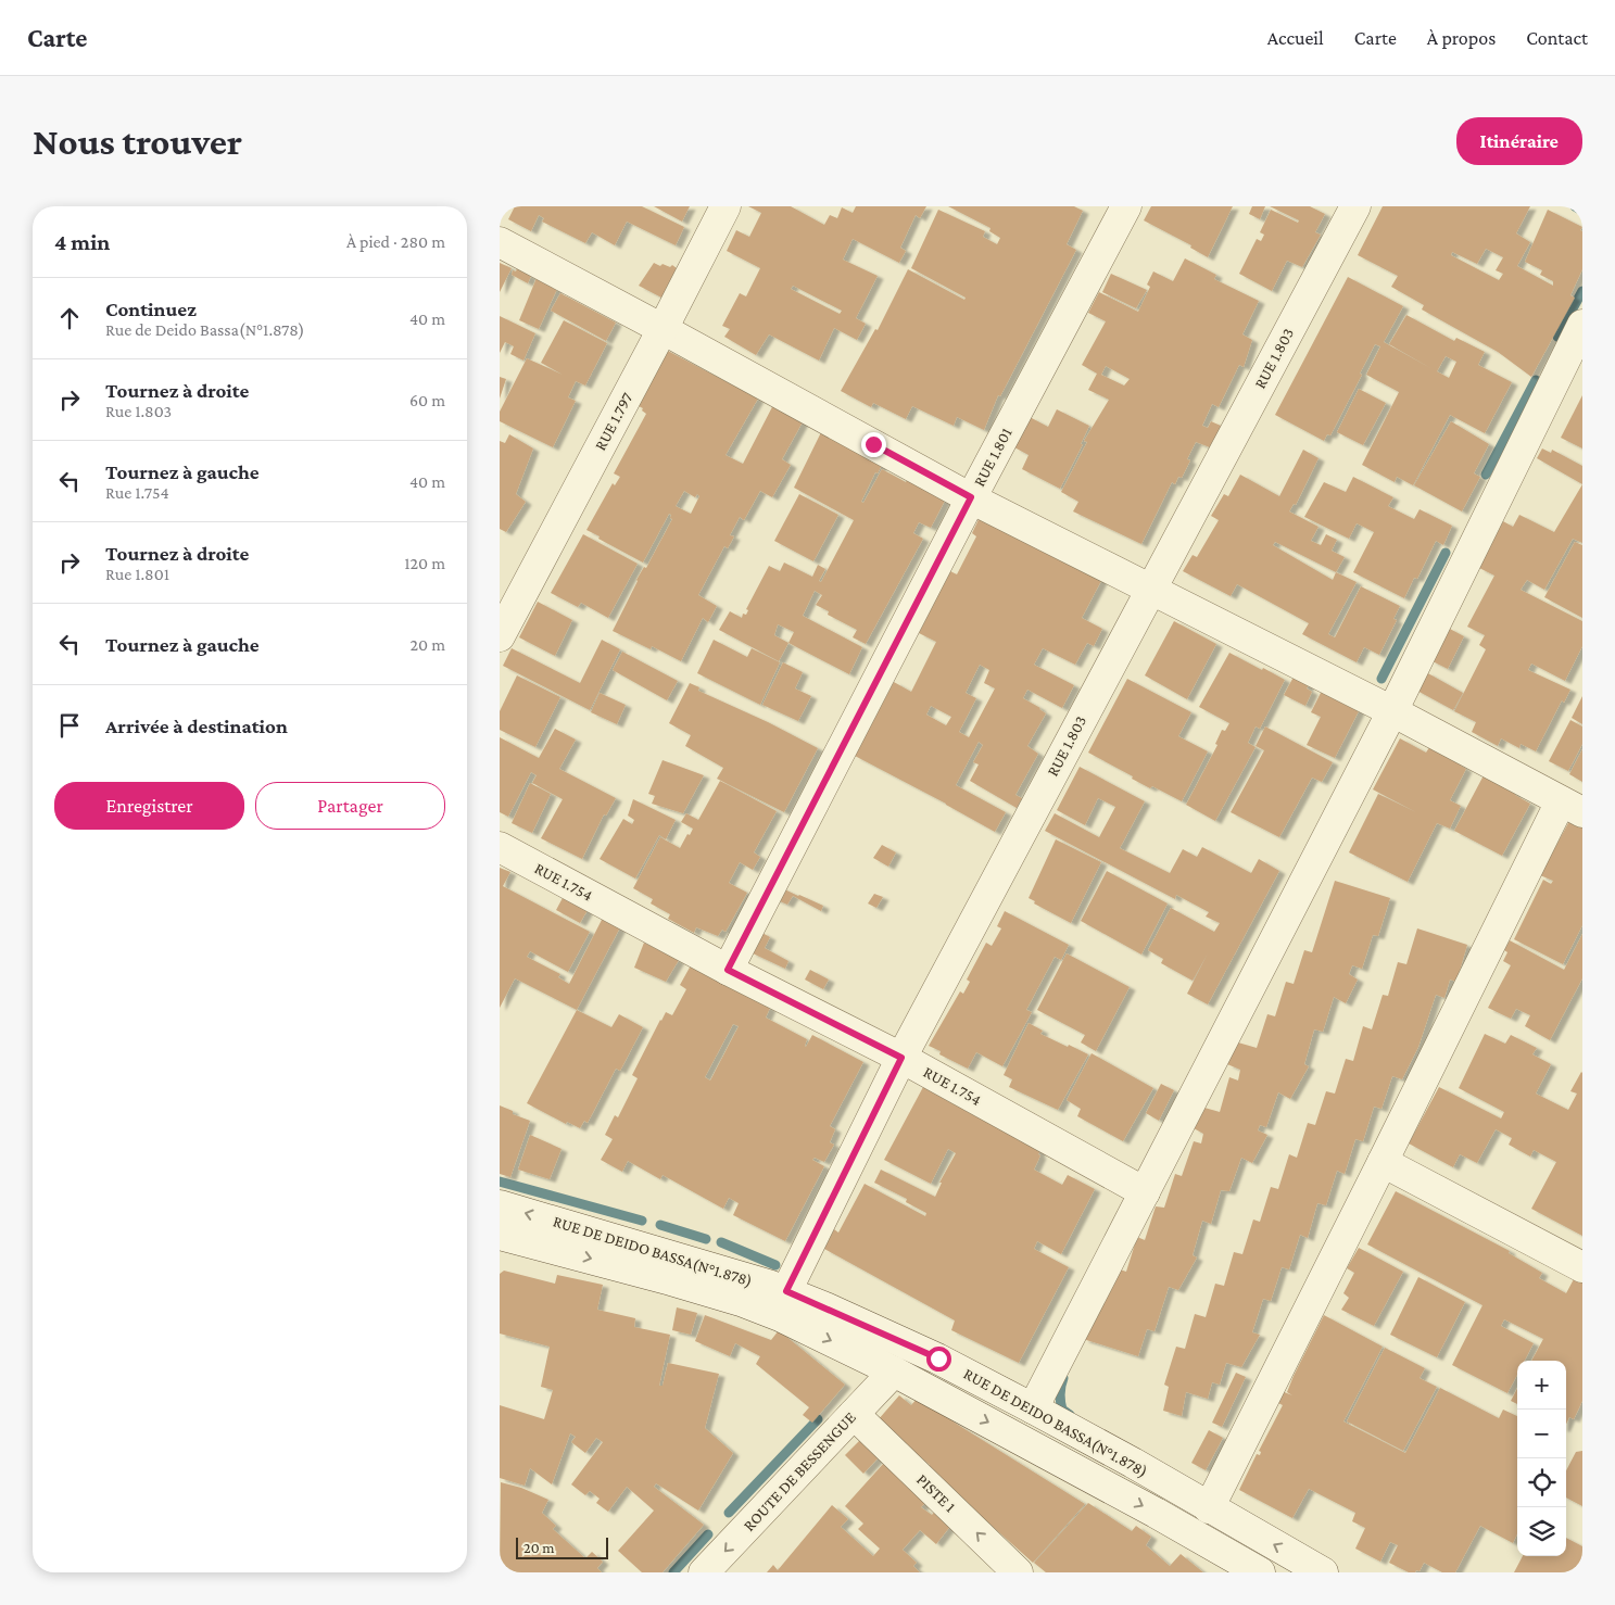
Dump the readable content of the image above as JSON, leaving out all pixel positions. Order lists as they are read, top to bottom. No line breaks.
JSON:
{"streets":{"street":["RUE 1.803","RUE 1.797","RUE 1.801","RUE 1.754","RUE DE DEIDO BASSA(N°1.878)","ROUTE DE BESSENGUE","PISTE 1"]},"crossings":[["RUE 1.803","RUE 1.754"],["RUE 1.803","RUE DE DEIDO BASSA(N°1.878)"],["RUE 1.801","RUE 1.754"],["RUE DE DEIDO BASSA(N°1.878)","ROUTE DE BESSENGUE"],["ROUTE DE BESSENGUE","PISTE 1"]],"one_way":["ROUTE DE BESSENGUE","PISTE 1"],"scale_bar":"20 m","page":{"header":"Carte","nav":["Accueil","Carte","À propos","Contact"],"buttons":["Itinéraire",["Enregistrer","Partager"]],"title":"Nous trouver","heading":["4 min","À pied · 280 m"],"list":[["Continuez","Rue de Deido Bassa(N°1.878)","40 m"],["Tournez à droite","Rue 1.803","60 m"],["Tournez à gauche","Rue 1.754","40 m"],["Tournez à droite","Rue 1.801","120 m"],["Tournez à gauche","20 m"],"Arrivée à destination"],"map_buttons":["+","−"],"scale":"20 m"}}
